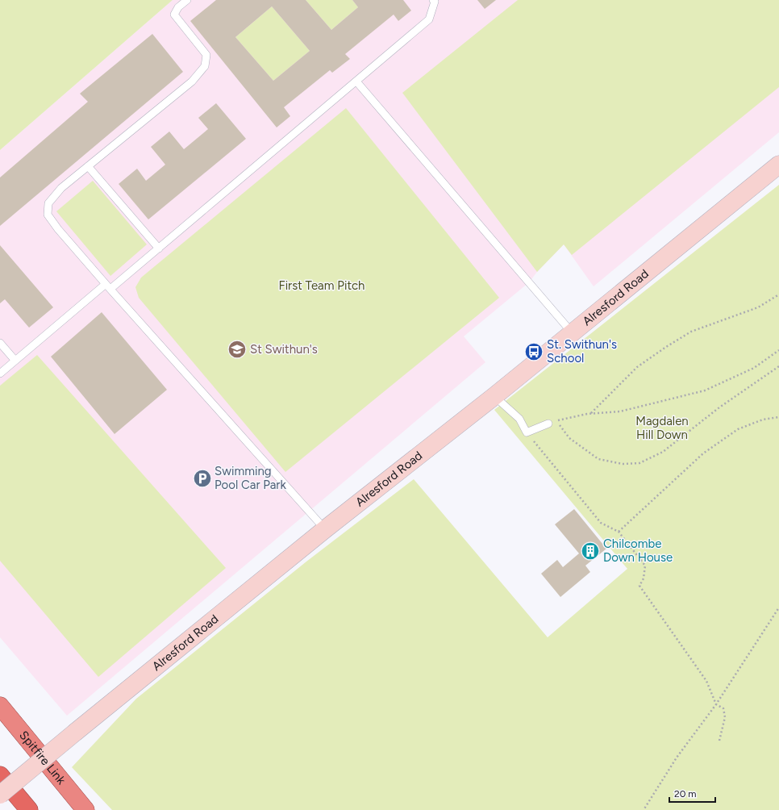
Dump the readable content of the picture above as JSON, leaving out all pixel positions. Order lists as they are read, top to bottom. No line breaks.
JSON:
{"streets":{"highway":["Spitfire Link"],"main road":["Alresford Road"]},"parks":["First Team Pitch","Magdalen Hill Down"],"places":{"school or university":["St Swithun's"],"bus stop":["St. Swithun's School"],"parking":["Swimming Pool Car Park"],"building":["Chilcombe Down House"]},"scale_bar":"20 m"}
